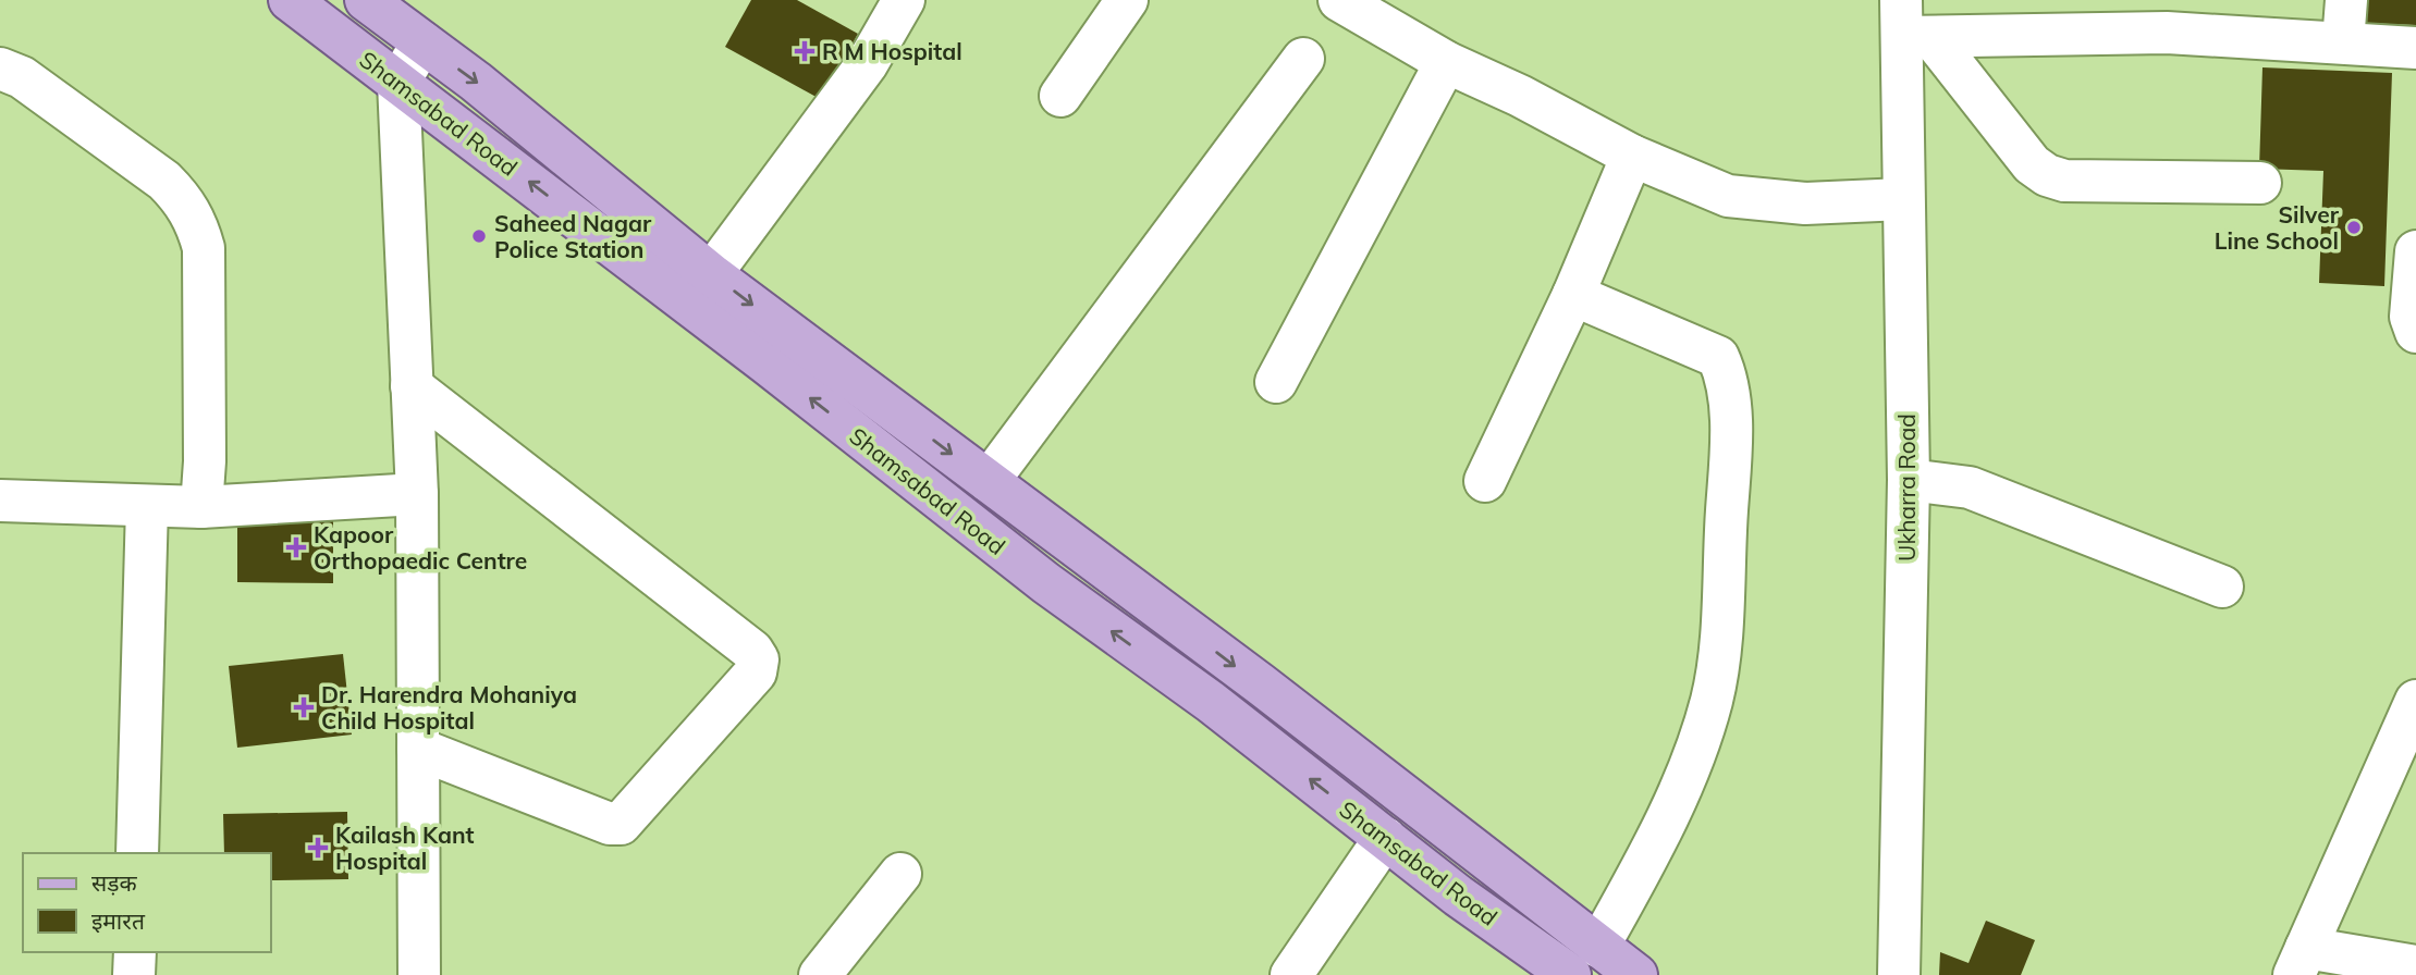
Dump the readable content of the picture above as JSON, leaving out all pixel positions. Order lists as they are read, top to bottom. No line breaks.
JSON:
{"streets":{"main road":["Shamsabad Road"],"street":["Ukharra Road"]},"places":{"health":["R M Hospital","Kapoor Orthopaedic Centre","Dr. Harendra Mohaniya Child Hospital","Kailash Kant Hospital"],"other":["Silver Line School","Saheed Nagar Police Station"]},"legend":["सड़क","इमारत"]}
